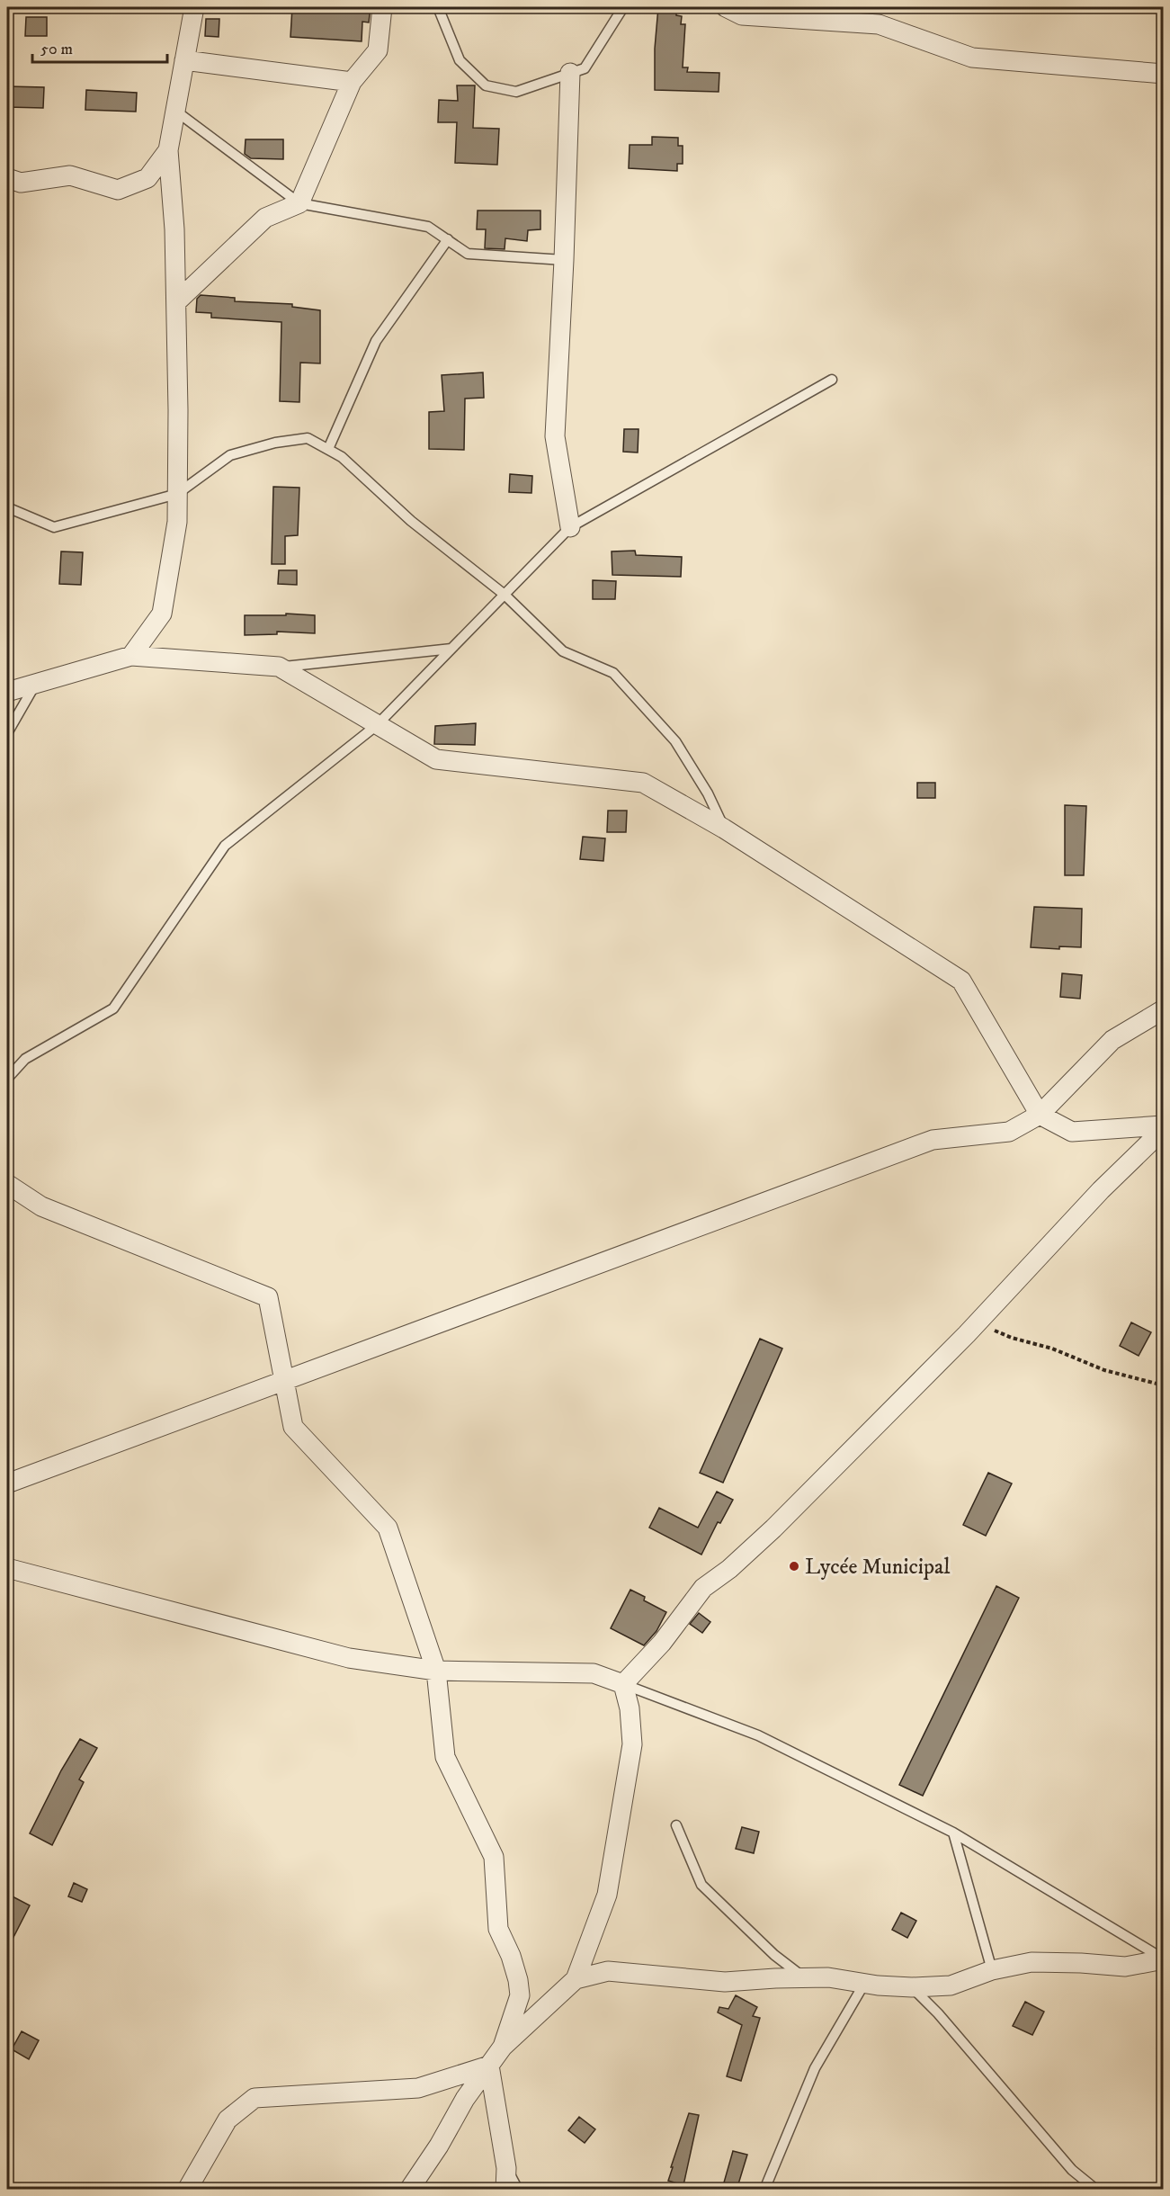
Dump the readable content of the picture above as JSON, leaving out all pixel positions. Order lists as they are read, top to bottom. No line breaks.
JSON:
{"places":["Lycée Municipal"],"scale_bar":"50 m"}
